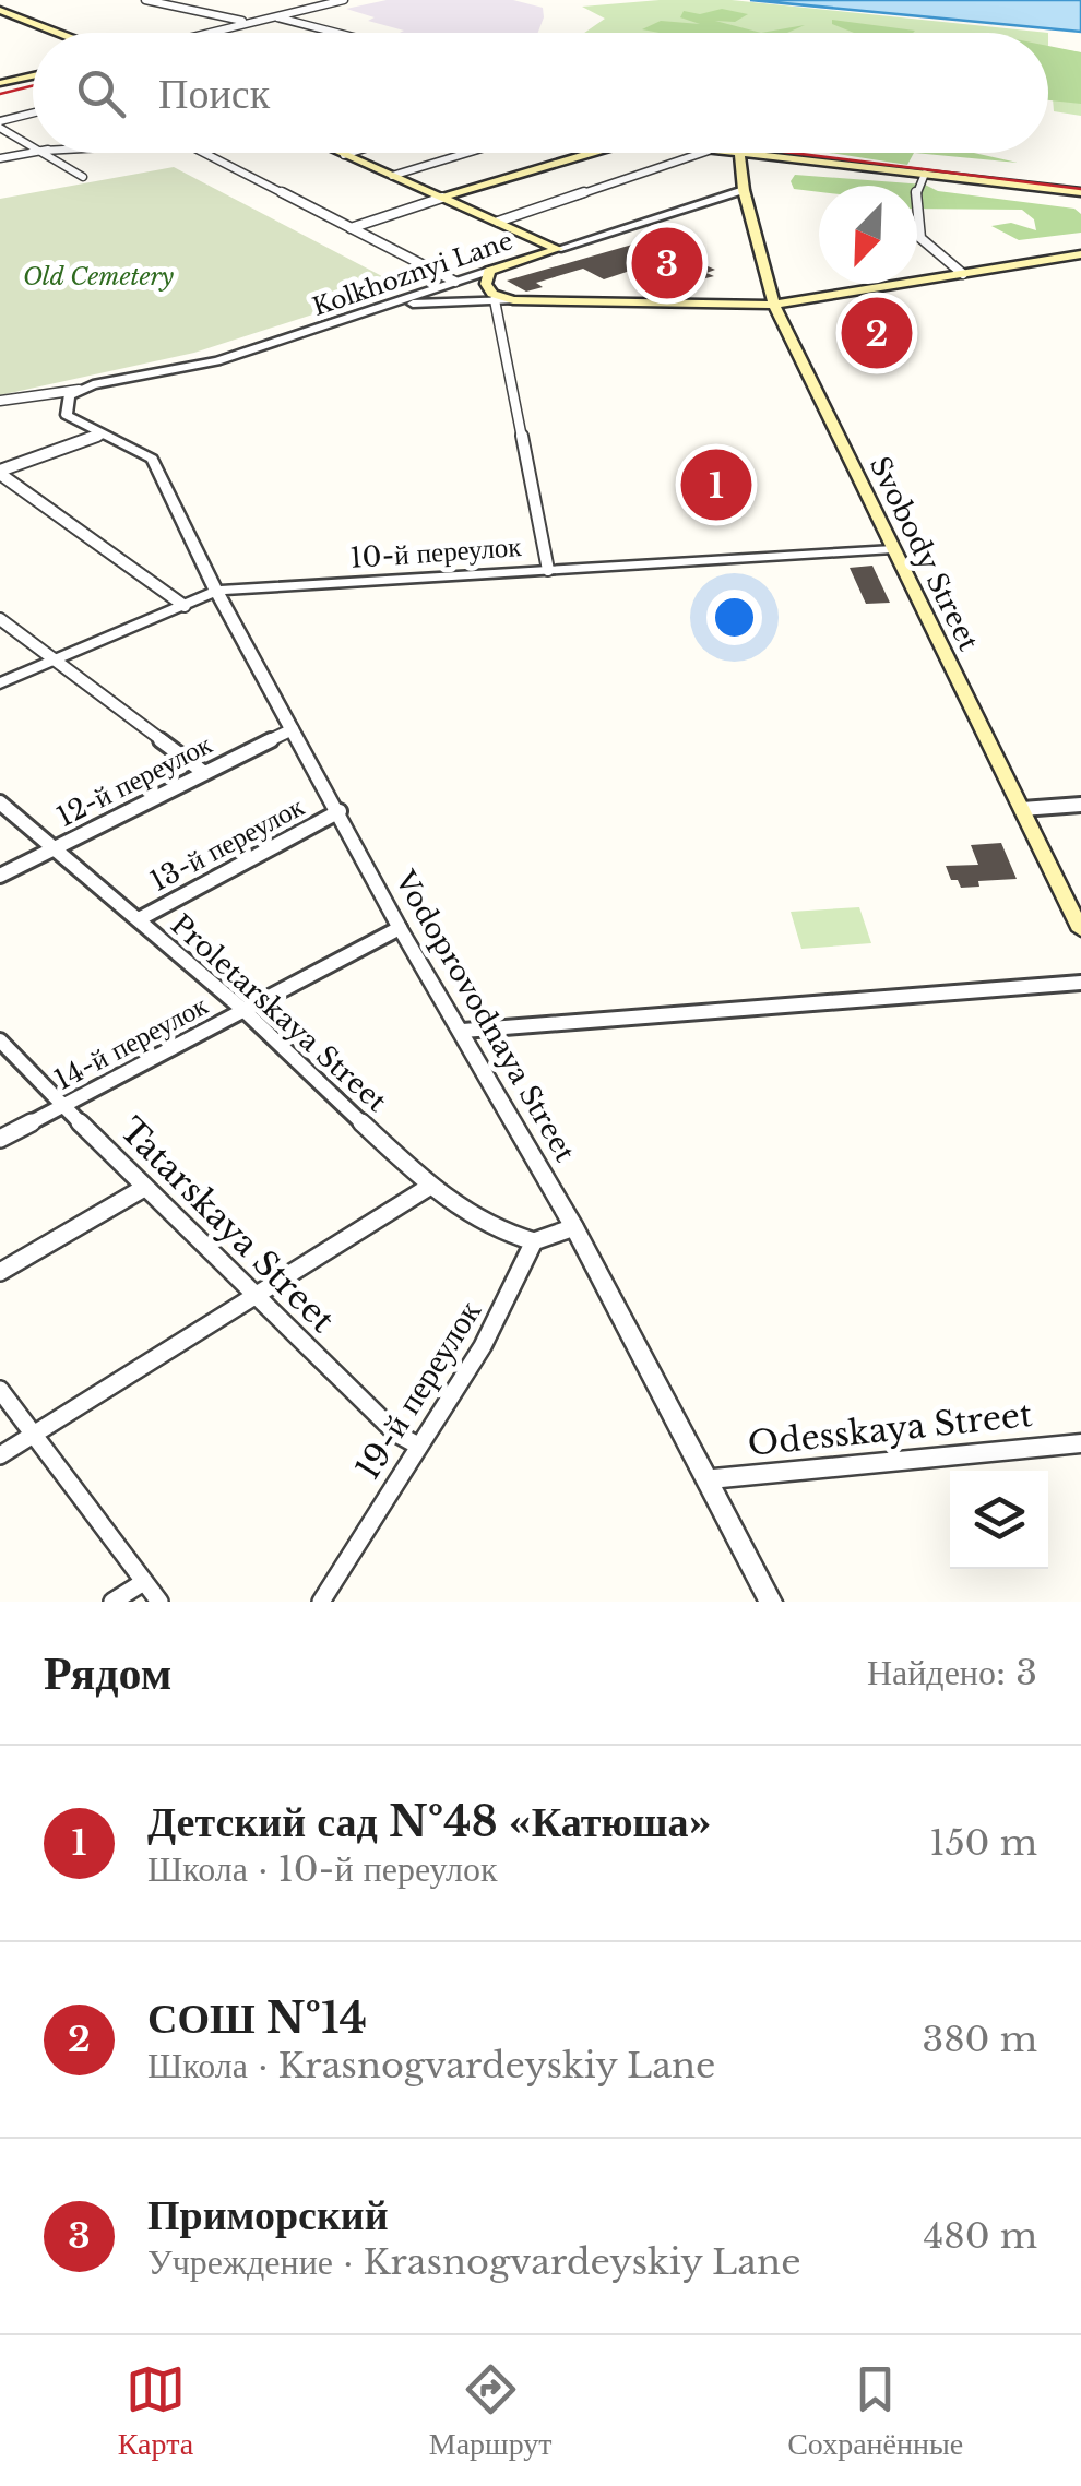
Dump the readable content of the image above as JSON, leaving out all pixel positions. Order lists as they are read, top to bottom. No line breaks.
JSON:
{"streets":{"main road":["Kolkhoznyi Lane","Svobody Street"],"street":["10-й переулок","12-й переулок","13-й переулок","Proletarskaya Street","Vodoprovodnaya Street","14-й переулок","Tatarskaya Street","19-й переулок","Odesskaya Street"]},"crossings":[["Kolkhoznyi Lane","Svobody Street"],["10-й переулок","Svobody Street"],["10-й переулок","Vodoprovodnaya Street"],["12-й переулок","Proletarskaya Street"],["12-й переулок","Vodoprovodnaya Street"],["13-й переулок","Proletarskaya Street"],["13-й переулок","Vodoprovodnaya Street"],["Proletarskaya Street","14-й переулок"],["Proletarskaya Street","19-й переулок"],["Vodoprovodnaya Street","14-й переулок"],["Vodoprovodnaya Street","Odesskaya Street"],["14-й переулок","Tatarskaya Street"],["Tatarskaya Street","19-й переулок"]],"parks":["Old Cemetery"],"north":"bottom left","page":{"search":"Поиск","pins":["3","2","1"],"heading":["Рядом","Найдено: 3"],"list":[{"mark":"1","name":"Детский сад №48 «Катюша»","note":"Школа · 10-й переулок","value":"150 m"},{"mark":"2","name":"СОШ №14","note":"Школа · Krasnogvardeyskiy Lane","value":"380 m"},{"mark":"3","name":"Приморский","note":"Учреждение · Krasnogvardeyskiy Lane","value":"480 m"}],"nav":["Карта","Маршрут","Сохранённые"]}}
